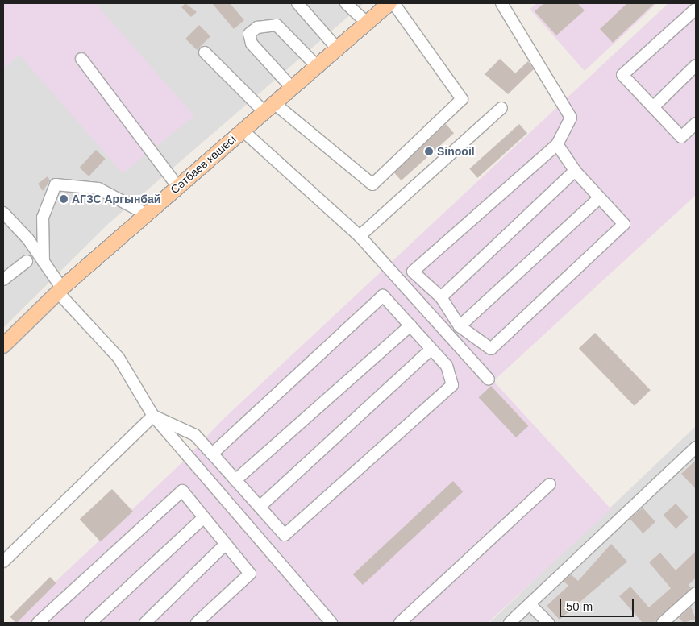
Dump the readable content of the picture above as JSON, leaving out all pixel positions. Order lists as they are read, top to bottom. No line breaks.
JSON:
{"streets":{"main road":["Сәтбаев көшесі"]},"places":["Sinooil","АГЗС Аргынбай"],"scale_bar":"50 m"}
